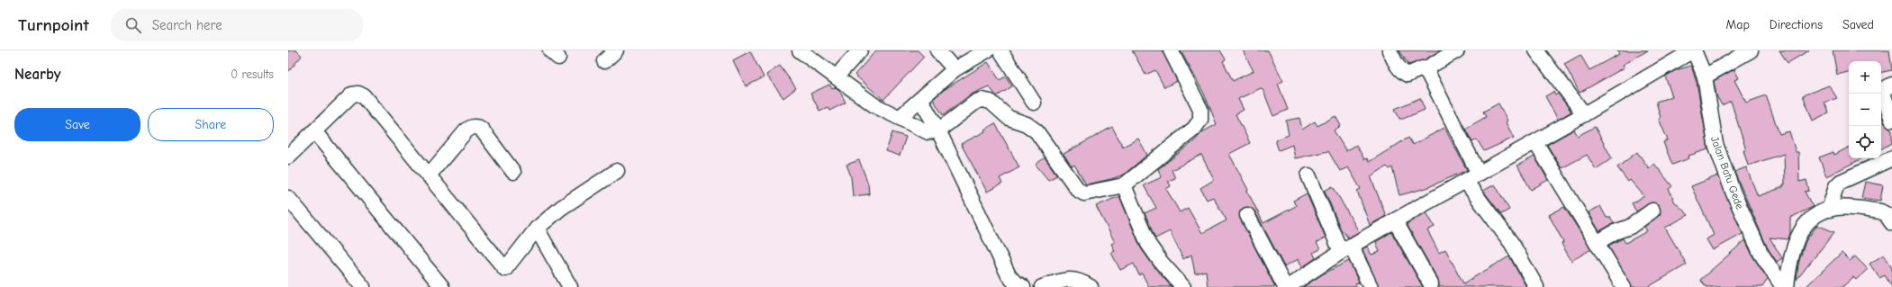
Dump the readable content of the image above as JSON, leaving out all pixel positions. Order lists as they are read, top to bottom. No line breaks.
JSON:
{"streets":{"street":["Jalan Batu Gede"]},"page":{"header":"Turnpoint","search":"Search here","nav":["Map","Directions","Saved"],"heading":["Nearby","0 results"],"map_buttons":["+","−"],"buttons":["Save","Share"]}}
